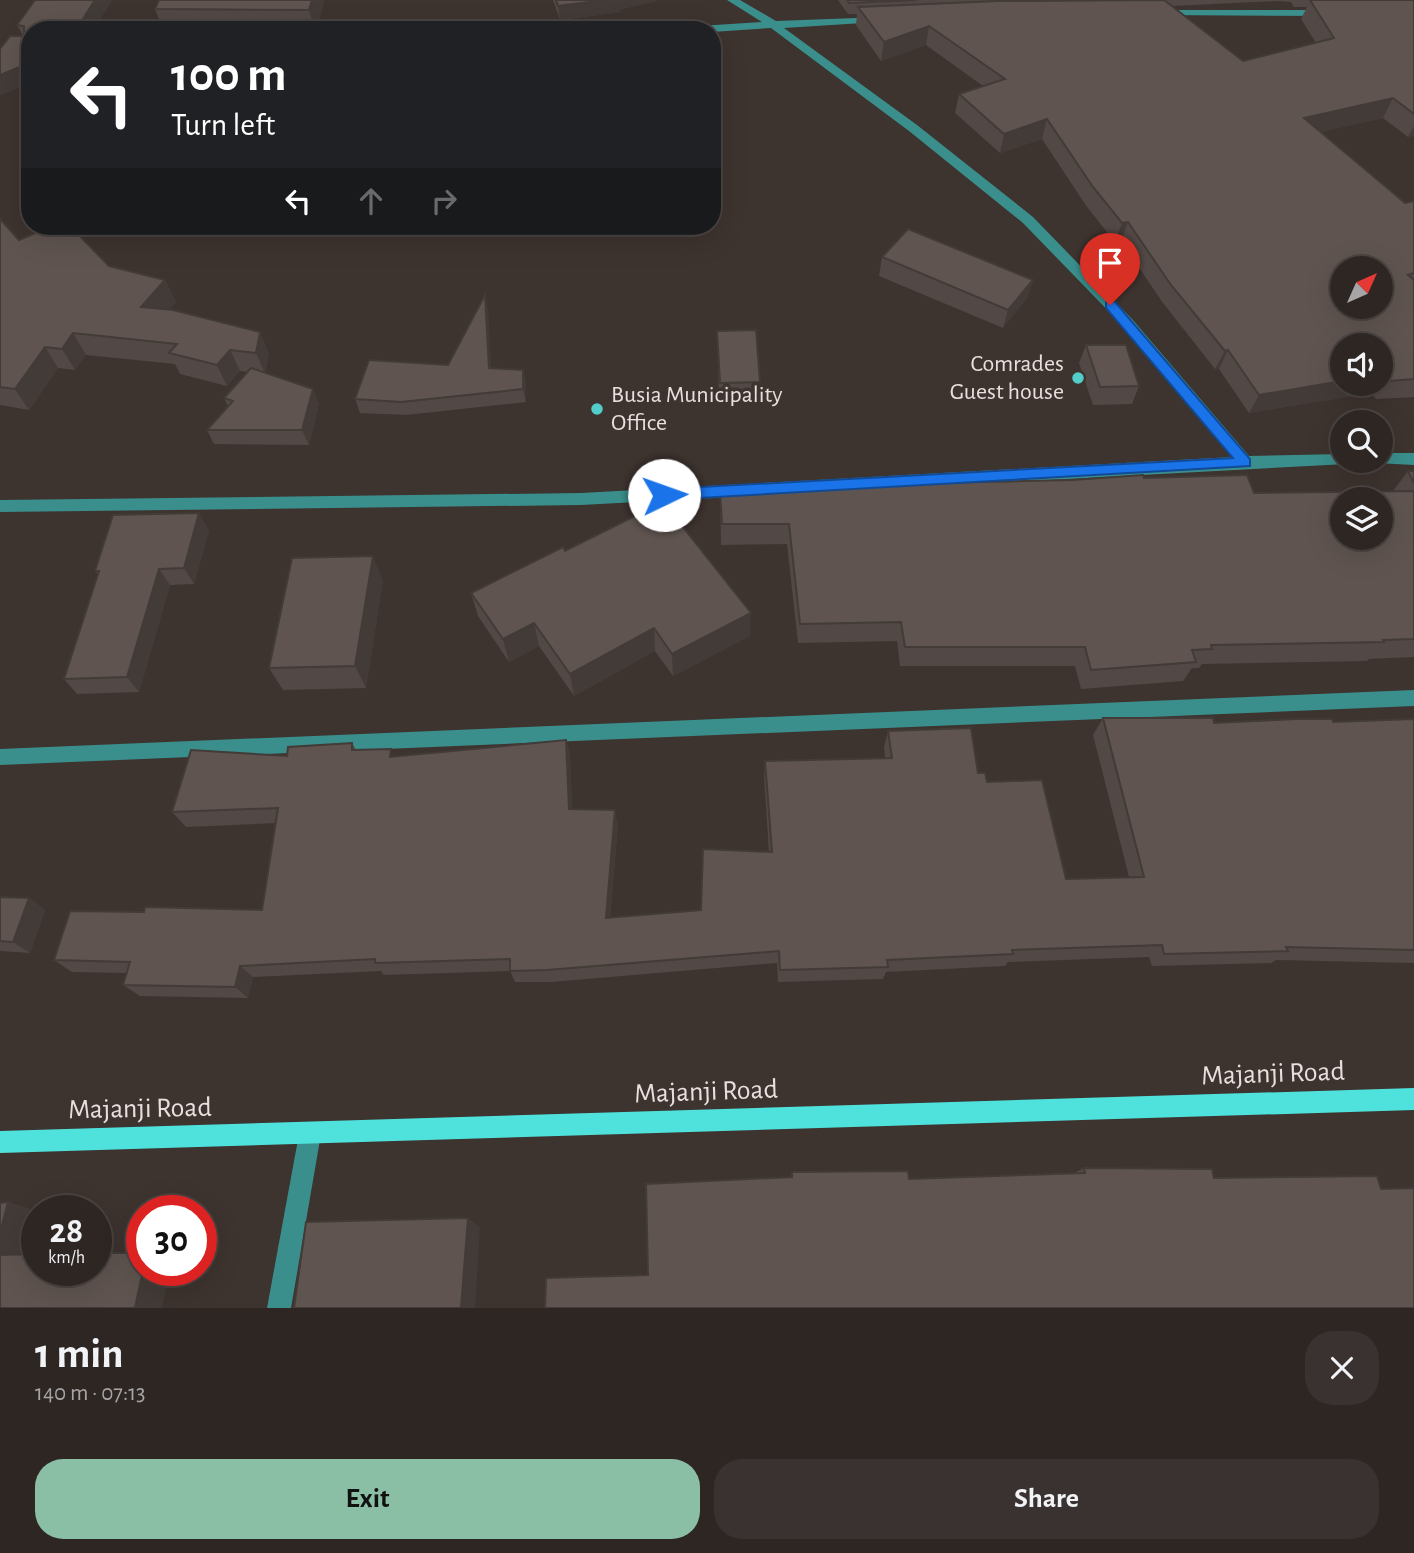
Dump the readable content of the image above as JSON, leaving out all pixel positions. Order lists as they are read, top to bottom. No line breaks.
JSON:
{"streets":{"main road":["Majanji Road"]},"places":["Comrades Guest house","Busia Municipality Office"],"north":"top right","page":{"turn":["100 m","Turn left"],"speed":"28 km/h","limit":"30","heading":["1 min","140 m · 07:13"],"buttons":["Exit","Share"]}}
